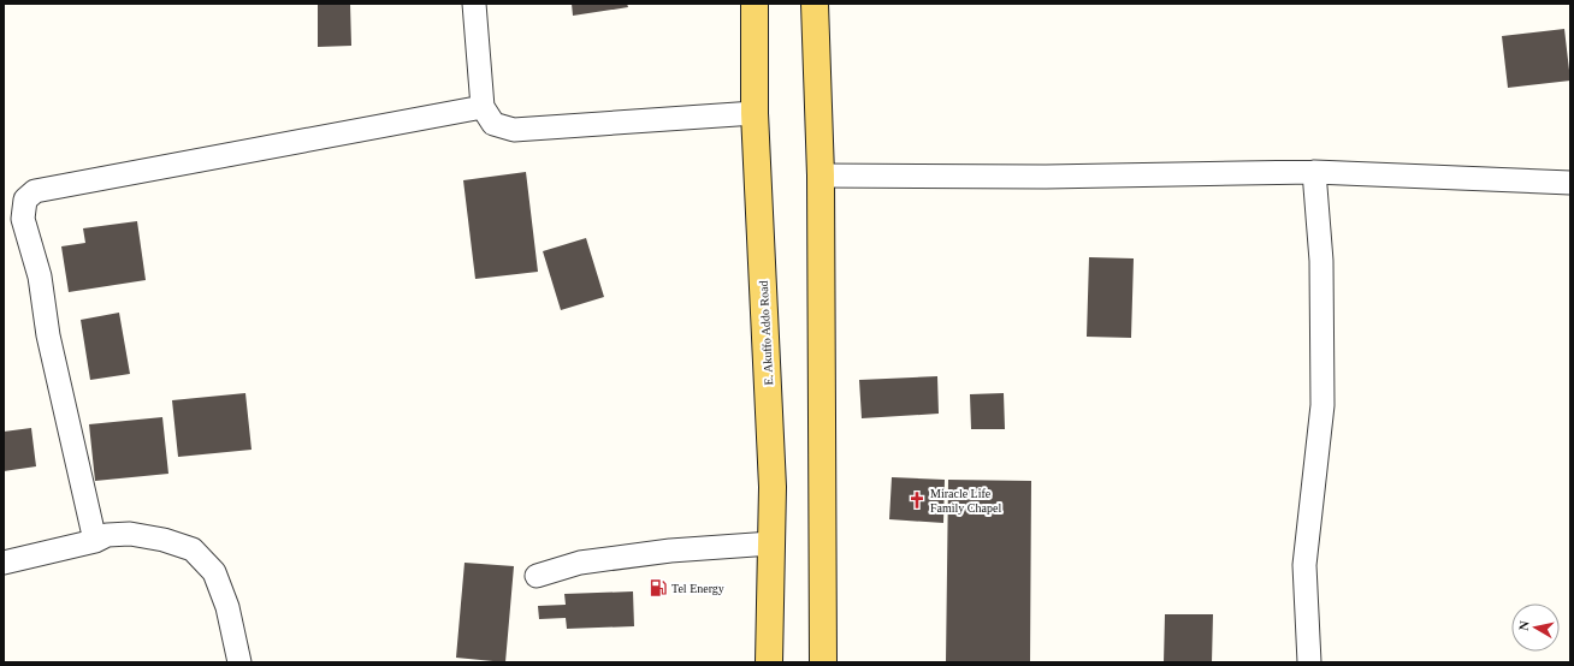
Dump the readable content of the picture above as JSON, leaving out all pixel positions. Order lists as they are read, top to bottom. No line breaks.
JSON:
{"streets":{"main road":["E. Akuffo Addo Road"]},"places":{"church":["Miracle Life Family Chapel"],"fuel station":["Tel Energy"]},"north":"left"}
